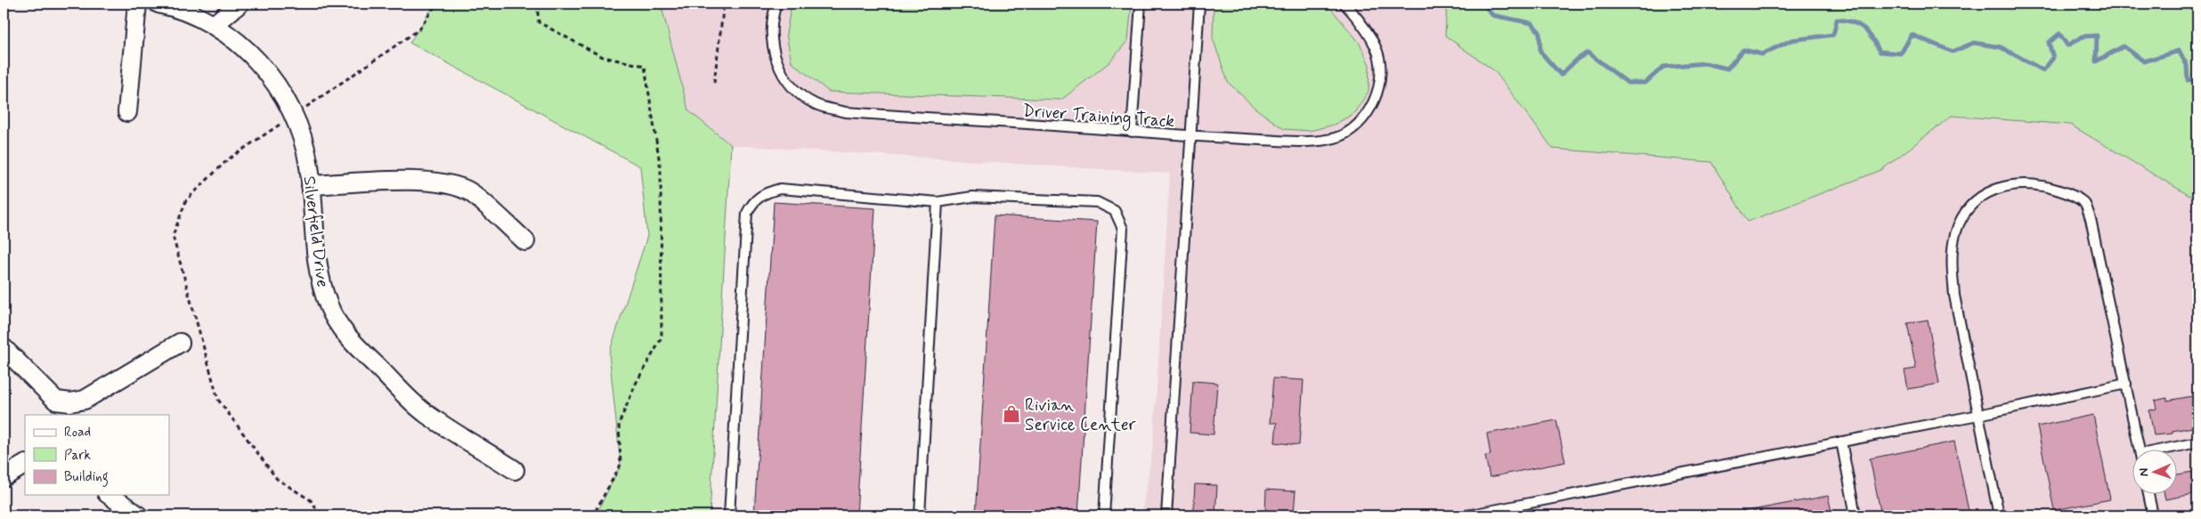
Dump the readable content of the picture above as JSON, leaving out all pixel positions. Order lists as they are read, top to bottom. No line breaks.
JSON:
{"streets":{"street":["Silverfield Drive"],"lane":["Driver Training Track"]},"places":{"shop":["Rivian Service Center"]},"legend":["Road","Park","Building"],"north":"left"}
